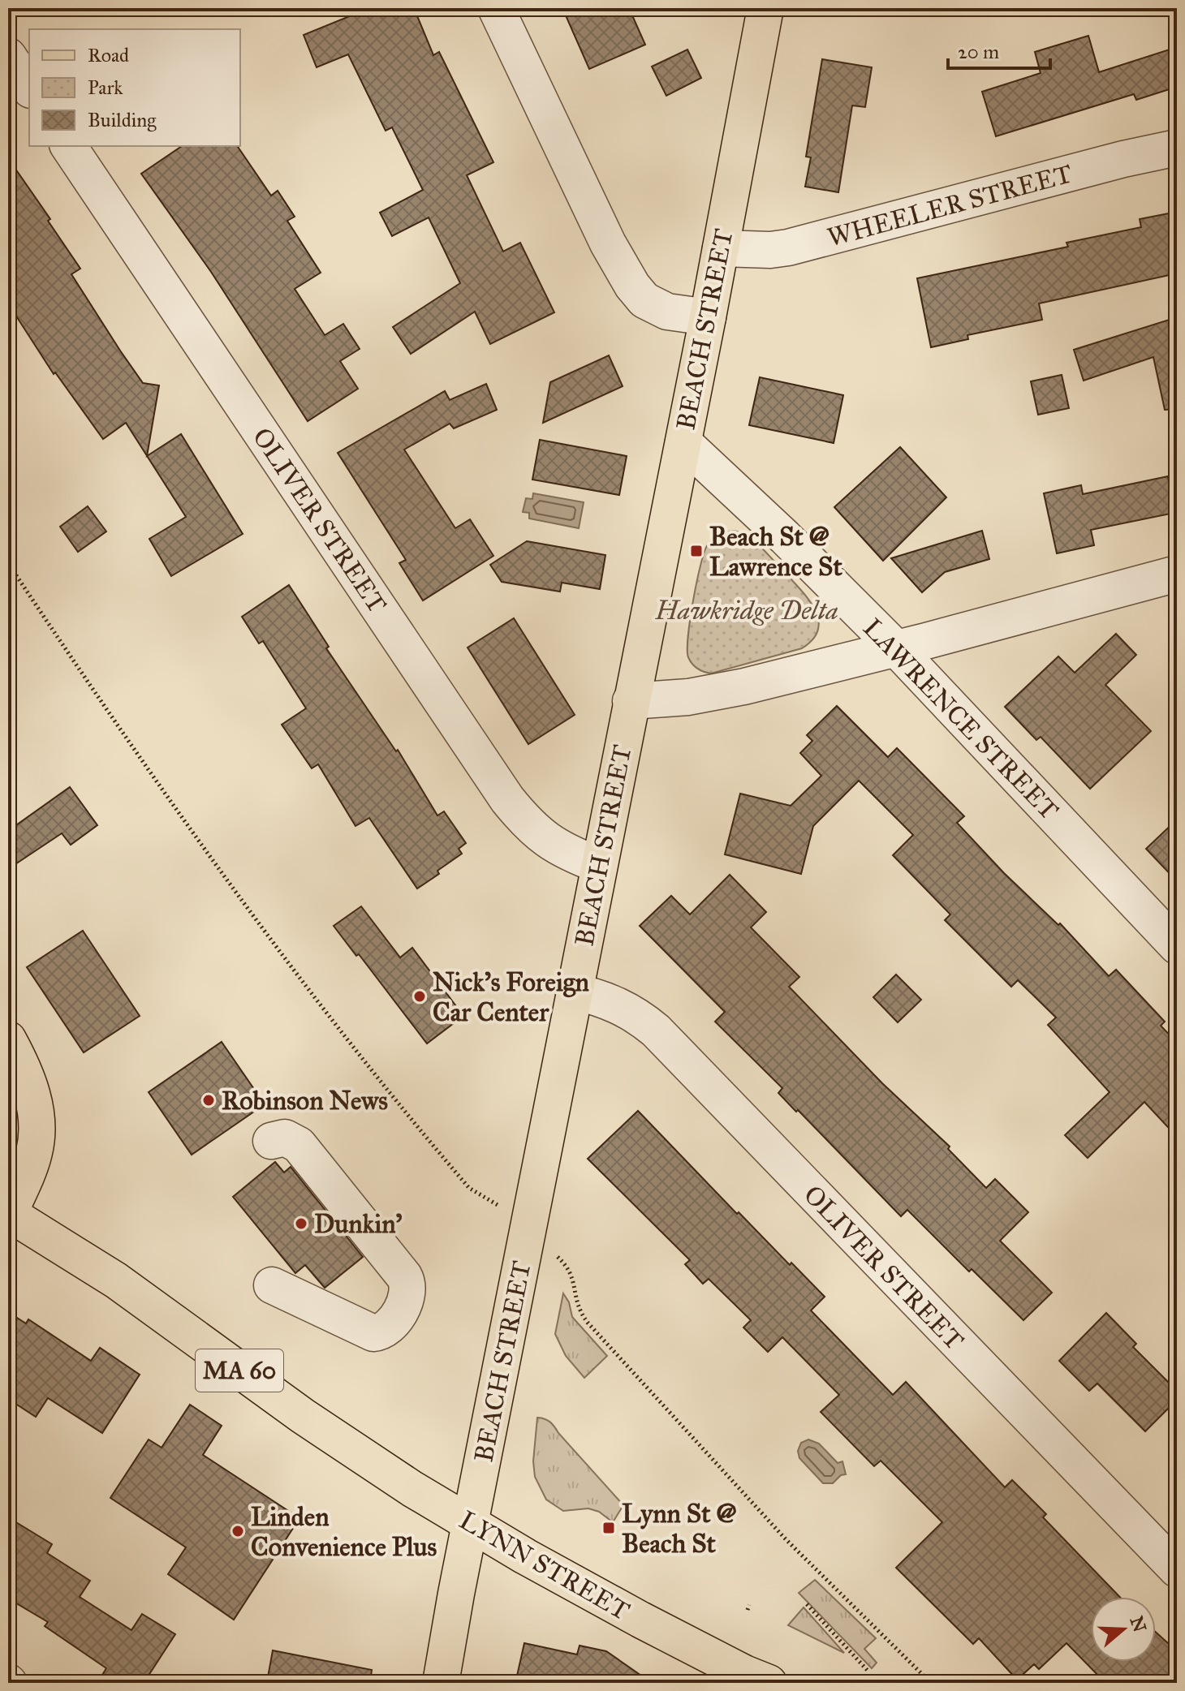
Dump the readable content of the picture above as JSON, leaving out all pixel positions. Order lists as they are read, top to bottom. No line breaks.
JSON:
{"streets":{"main road":["BEACH STREET","MA 60","LYNN STREET"],"street":["WHEELER STREET","OLIVER STREET","LAWRENCE STREET"]},"crossings":[["WHEELER STREET","BEACH STREET"],["BEACH STREET","OLIVER STREET"],["BEACH STREET","LAWRENCE STREET"],["BEACH STREET","LYNN STREET"],["MA 60","LYNN STREET"]],"parks":["Hawkridge Delta"],"places":{"transit":["Beach St @ Lawrence St","Lynn St @ Beach St"],"other":["Nick's Foreign Car Center","Robinson News","Dunkin'","Linden Convenience Plus"]},"legend":["Road","Park","Building"],"scale_bar":"20 m","north":"right"}
